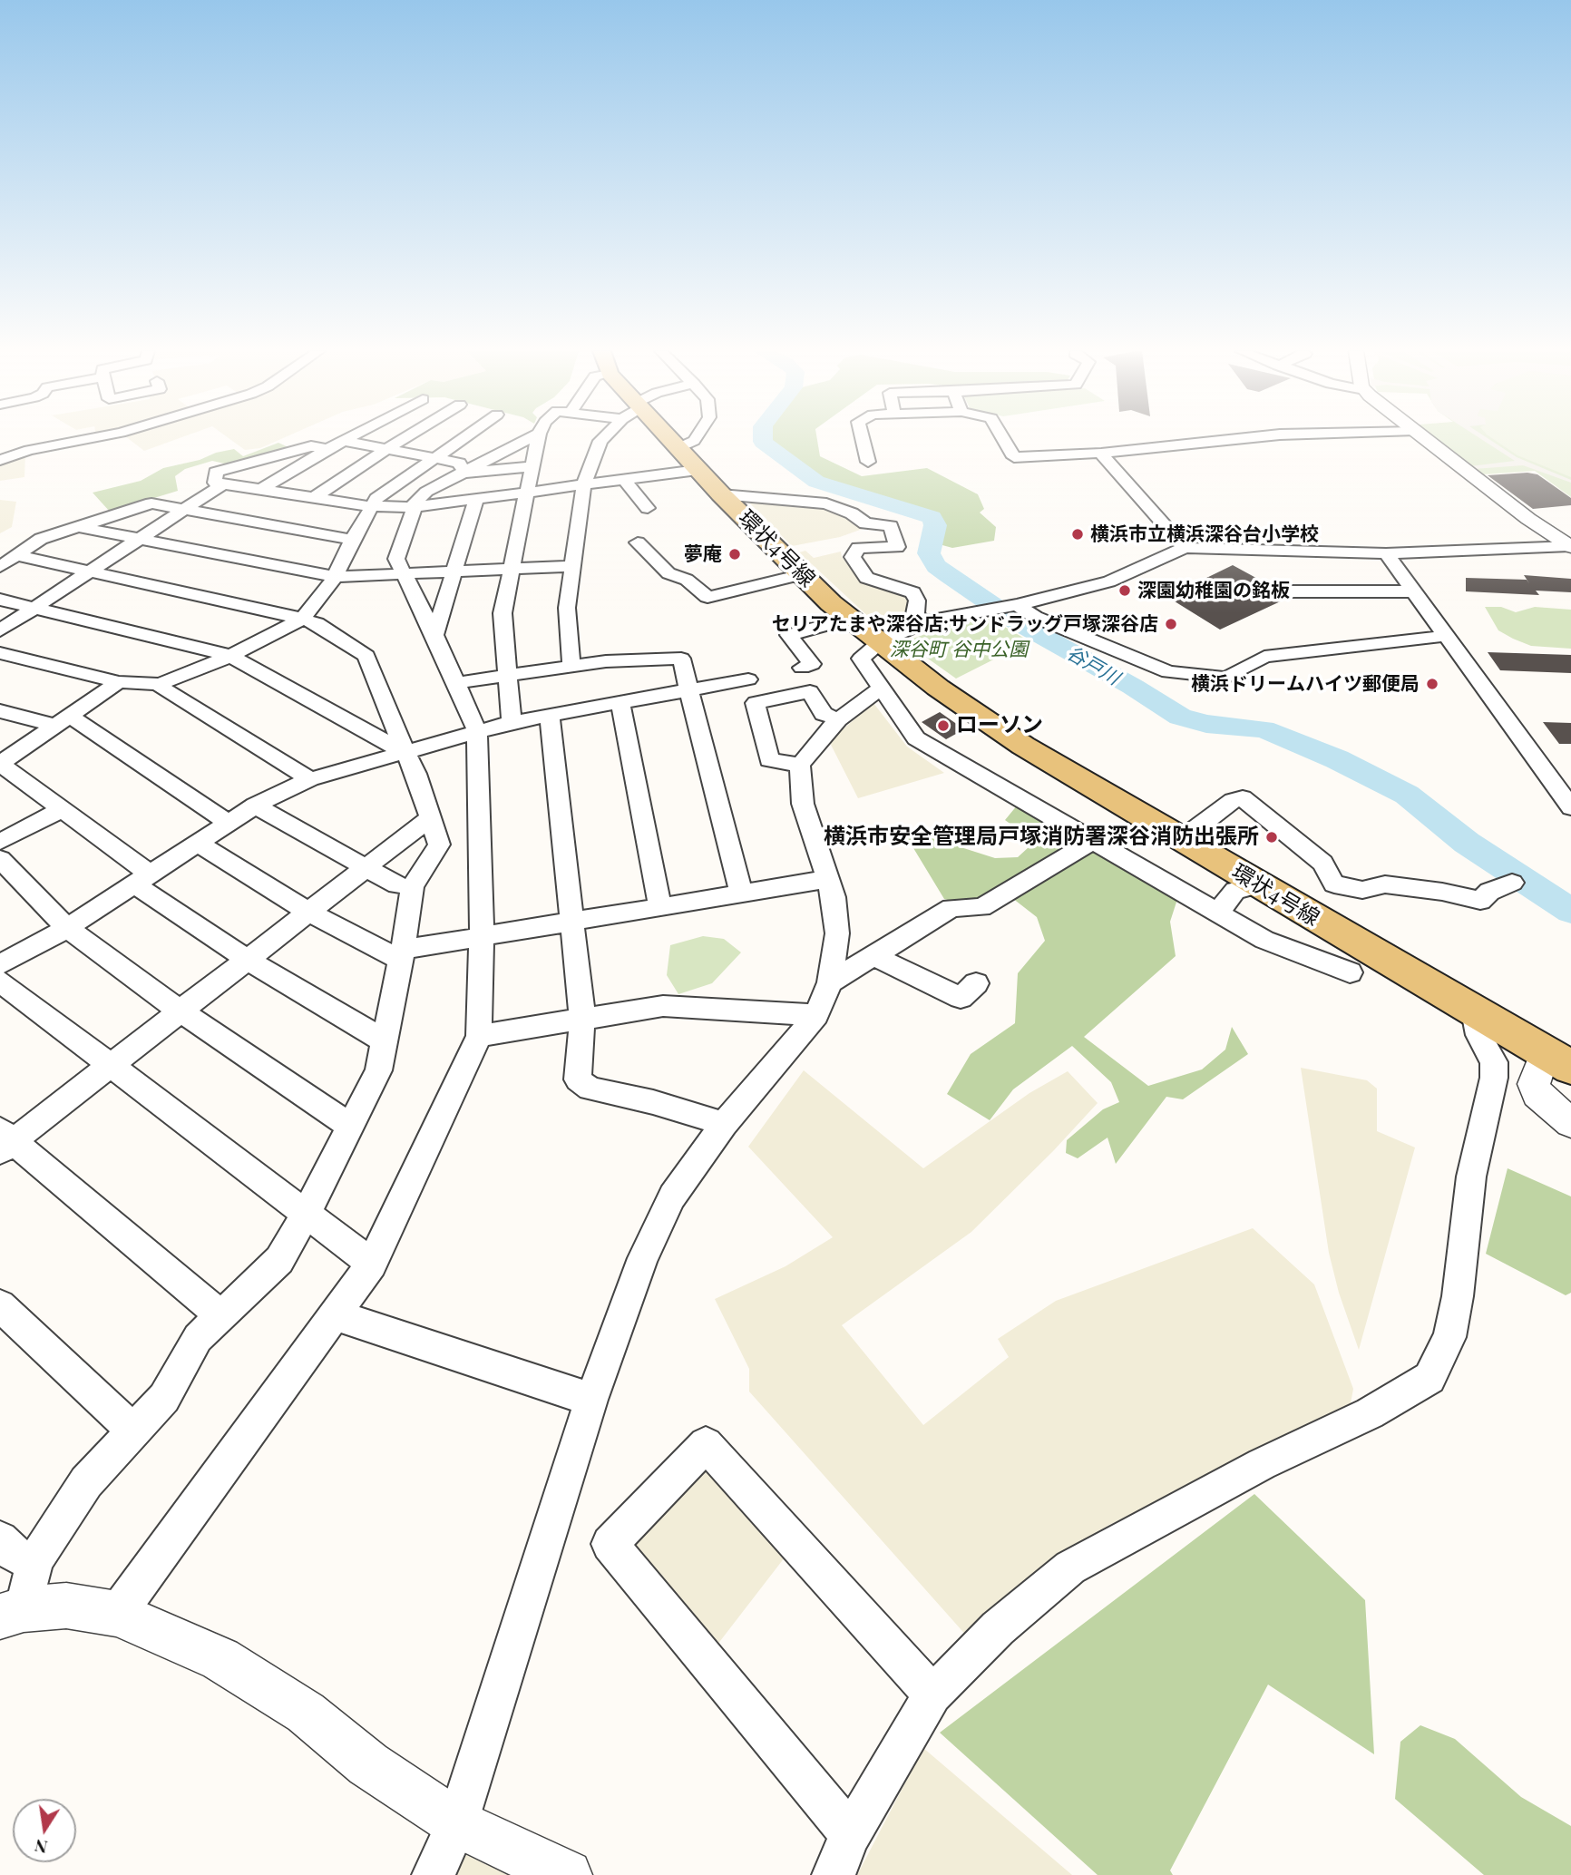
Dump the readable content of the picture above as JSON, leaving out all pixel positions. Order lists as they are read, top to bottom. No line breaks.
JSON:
{"streets":{"main road":["環状4号線"]},"water":["谷戸川"],"parks":["深谷町 谷中公園"],"places":["横浜市立横浜深谷台小学校","夢庵","深園幼稚園の銘板","セリアたまや深谷店;サンドラッグ戸塚深谷店","横浜ドリームハイツ郵便局","ローソン","横浜市安全管理局戸塚消防署深谷消防出張所"],"north":"bottom"}
